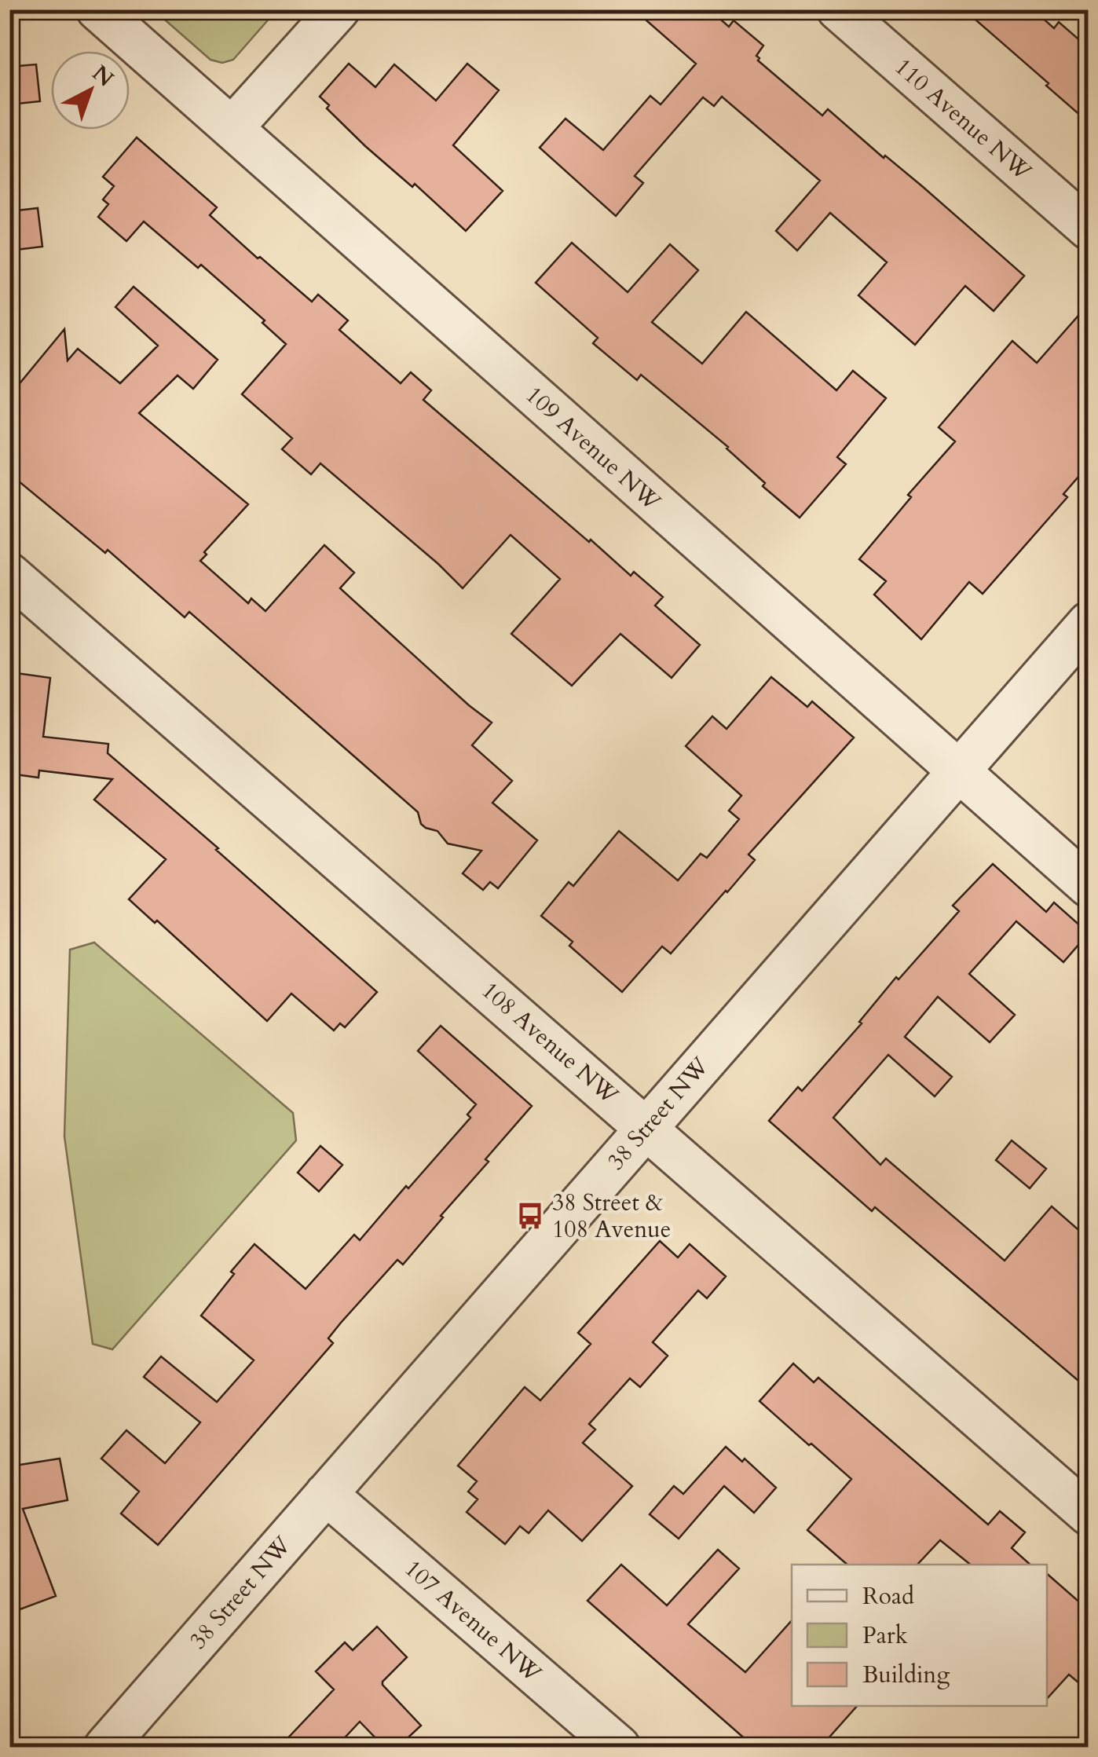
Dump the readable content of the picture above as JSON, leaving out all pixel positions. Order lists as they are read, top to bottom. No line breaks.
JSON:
{"streets":{"street":["110 Avenue NW","109 Avenue NW","108 Avenue NW","38 Street NW","107 Avenue NW"]},"crossings":[["109 Avenue NW","38 Street NW"],["108 Avenue NW","38 Street NW"],["38 Street NW","107 Avenue NW"]],"places":{"bus stop":["38 Street & 108 Avenue"]},"legend":["Road","Park","Building"],"north":"top right"}
